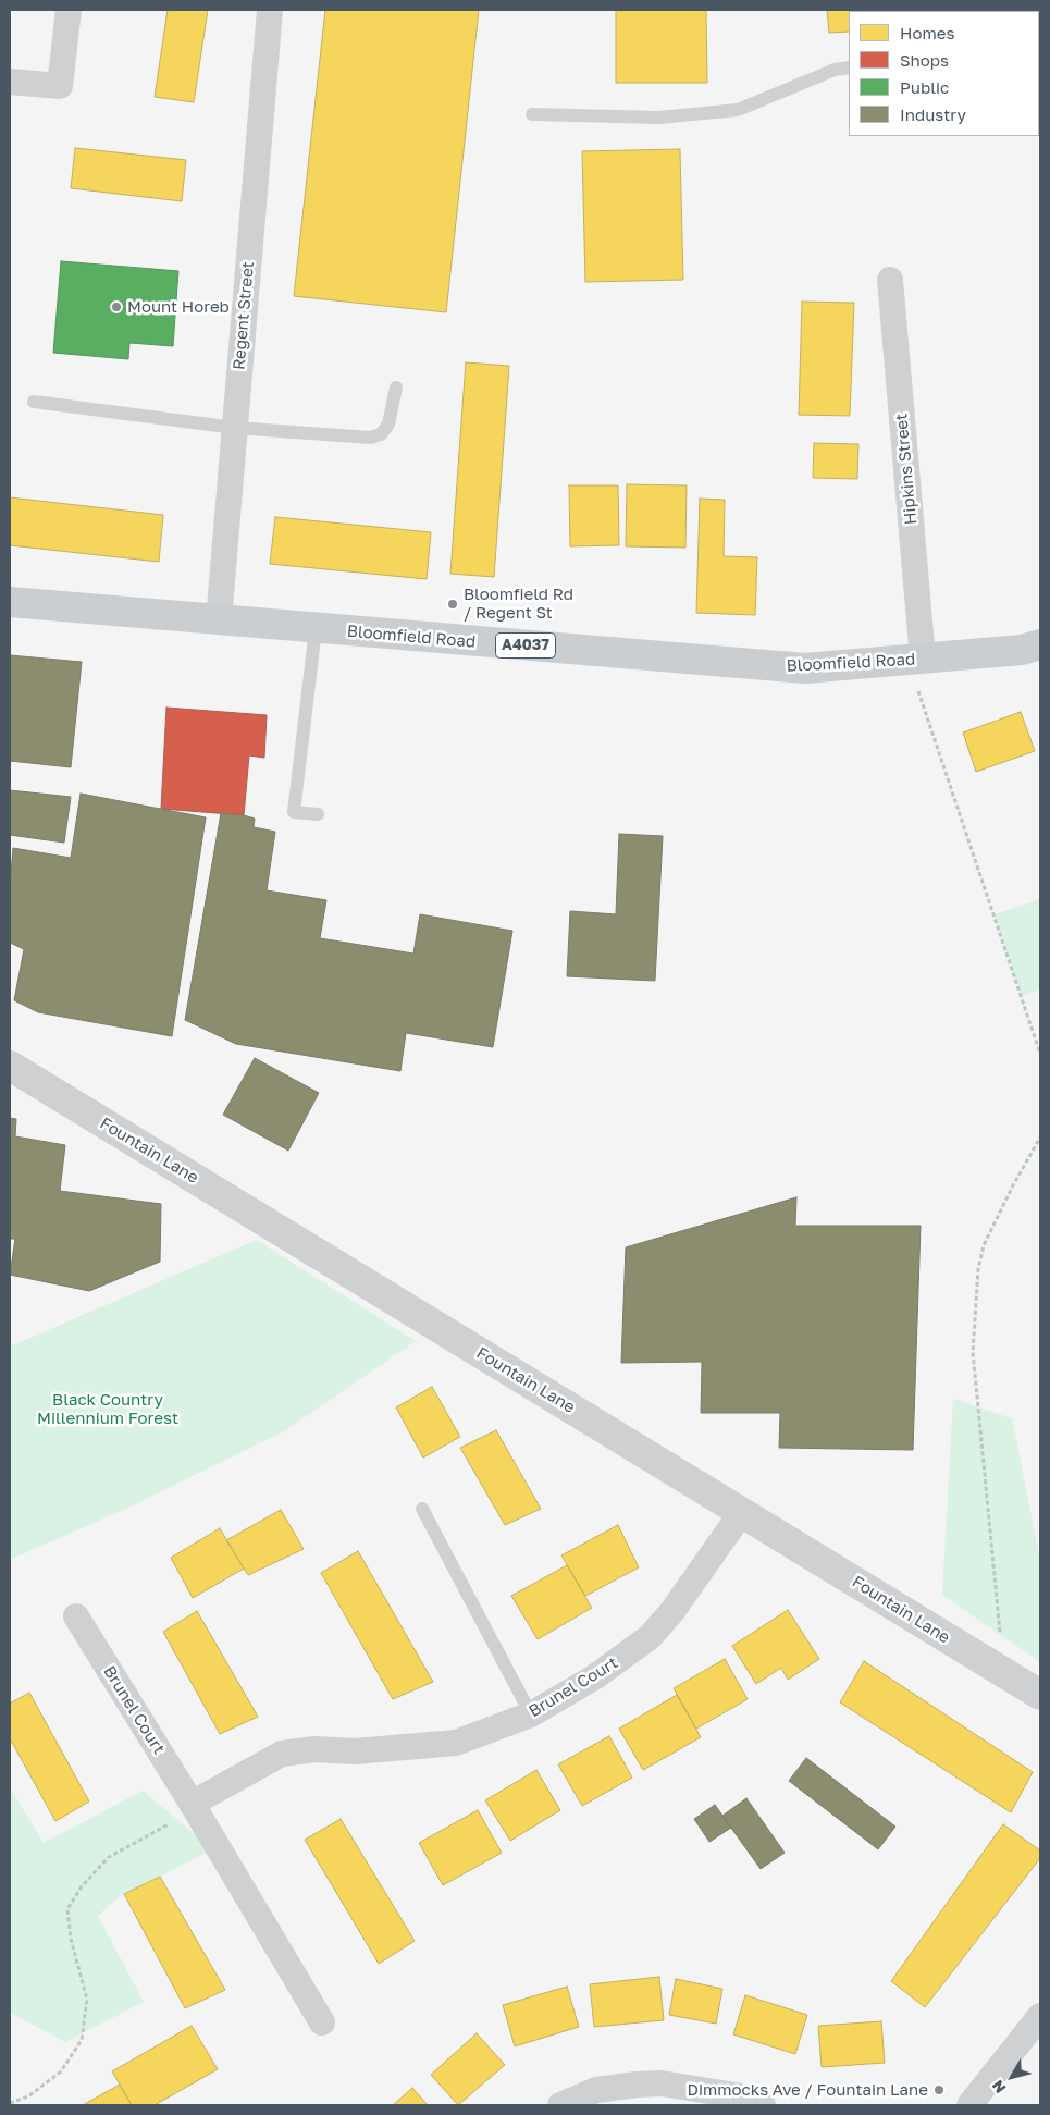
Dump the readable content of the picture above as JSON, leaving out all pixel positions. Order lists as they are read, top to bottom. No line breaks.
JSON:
{"streets":{"main road":["Bloomfield Road","A4037"],"street":["Regent Street","Hipkins Street","Fountain Lane","Brunel Court"]},"crossings":[["Regent Street","Bloomfield Road"],["Hipkins Street","Bloomfield Road"],["Fountain Lane","Brunel Court"]],"parks":["Black Country Millennium Forest"],"places":["Mount Horeb","Bloomfield Rd / Regent St","Dimmocks Ave / Fountain Lane"],"legend":["Homes","Shops","Public","Industry"],"north":"bottom left"}
